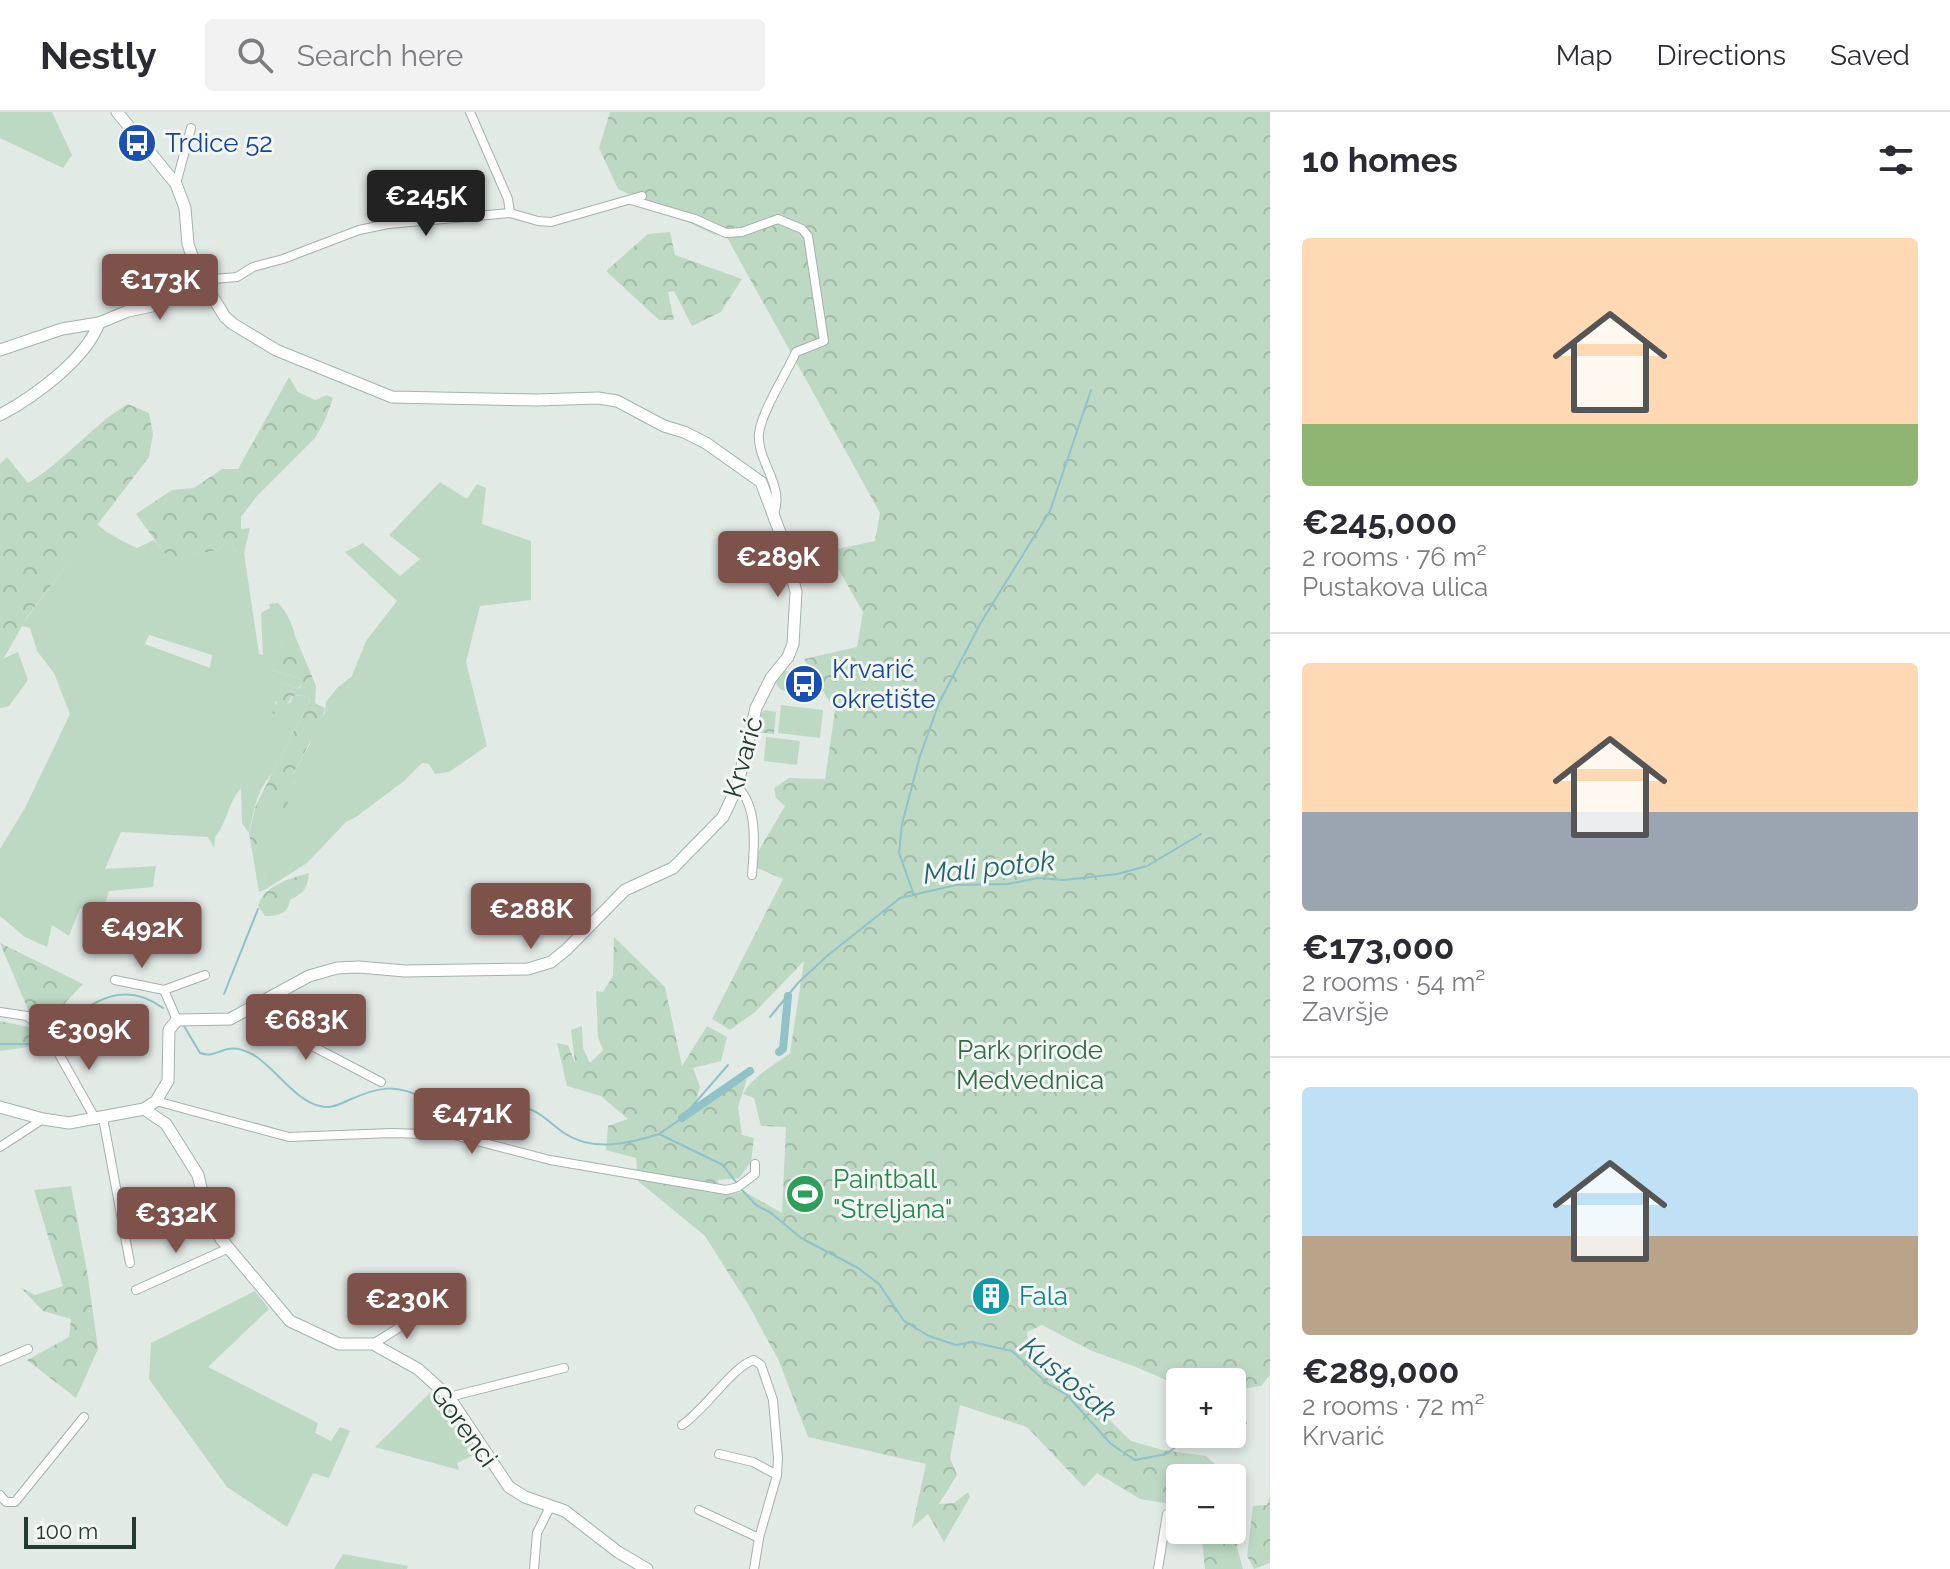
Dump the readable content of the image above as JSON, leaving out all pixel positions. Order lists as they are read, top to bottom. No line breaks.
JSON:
{"streets":{"street":["Krvarić","Gorenci"]},"water":["Mali potok","Kustošak"],"parks":["Park prirode Medvednica"],"places":{"bus stop":["Trdice 52","Krvarić okretište"],"sports":["Paintball \"Streljana\""],"building":["Fala"]},"scale_bar":"100 m","page":{"header":"Nestly","search":"Search here","nav":["Map","Directions","Saved"],"heading":"10 homes","price":["€245K","€173K","€289K","€288K","€492K","€683K","€309K","€471K","€332K","€230K"],"list":[{"name":"€245,000","note":"2 rooms · 76 m² · Pustakova ulica"},{"name":"€173,000","note":"2 rooms · 54 m² · Završje"},{"name":"€289,000","note":"2 rooms · 72 m² · Krvarić"}],"map_buttons":["+","−"],"scale":"100 m"}}
